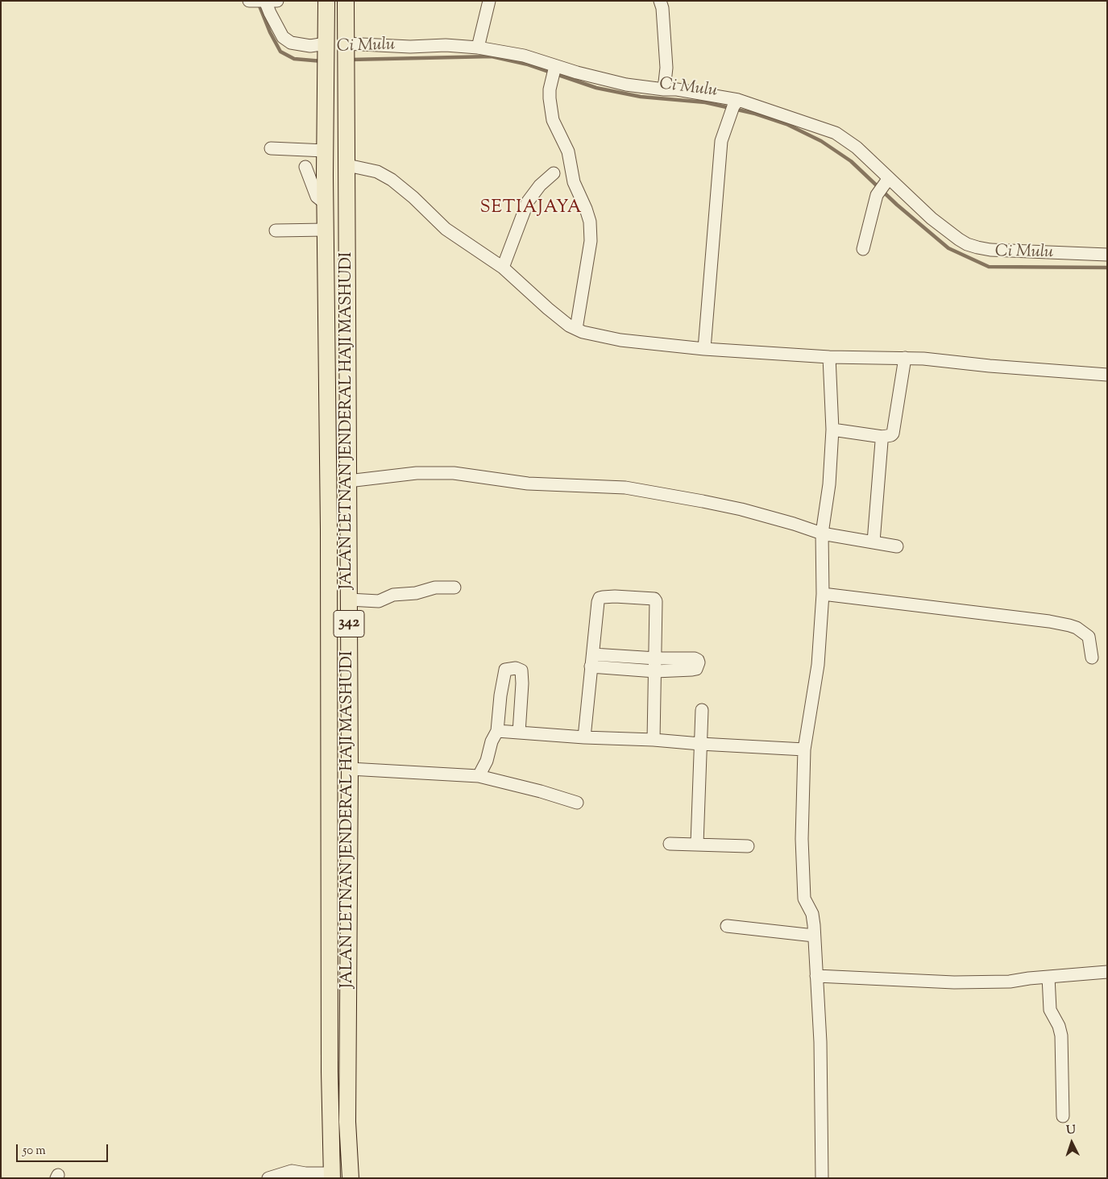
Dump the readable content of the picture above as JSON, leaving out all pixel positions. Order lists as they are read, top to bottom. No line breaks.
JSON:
{"streets":{"main road":["JALAN LETNAN JENDERAL HAJI MASHUDI","342"]},"districts":["SETIAJAYA"],"water":["Ci Mulu"],"scale_bar":"50 m","north":"top"}
